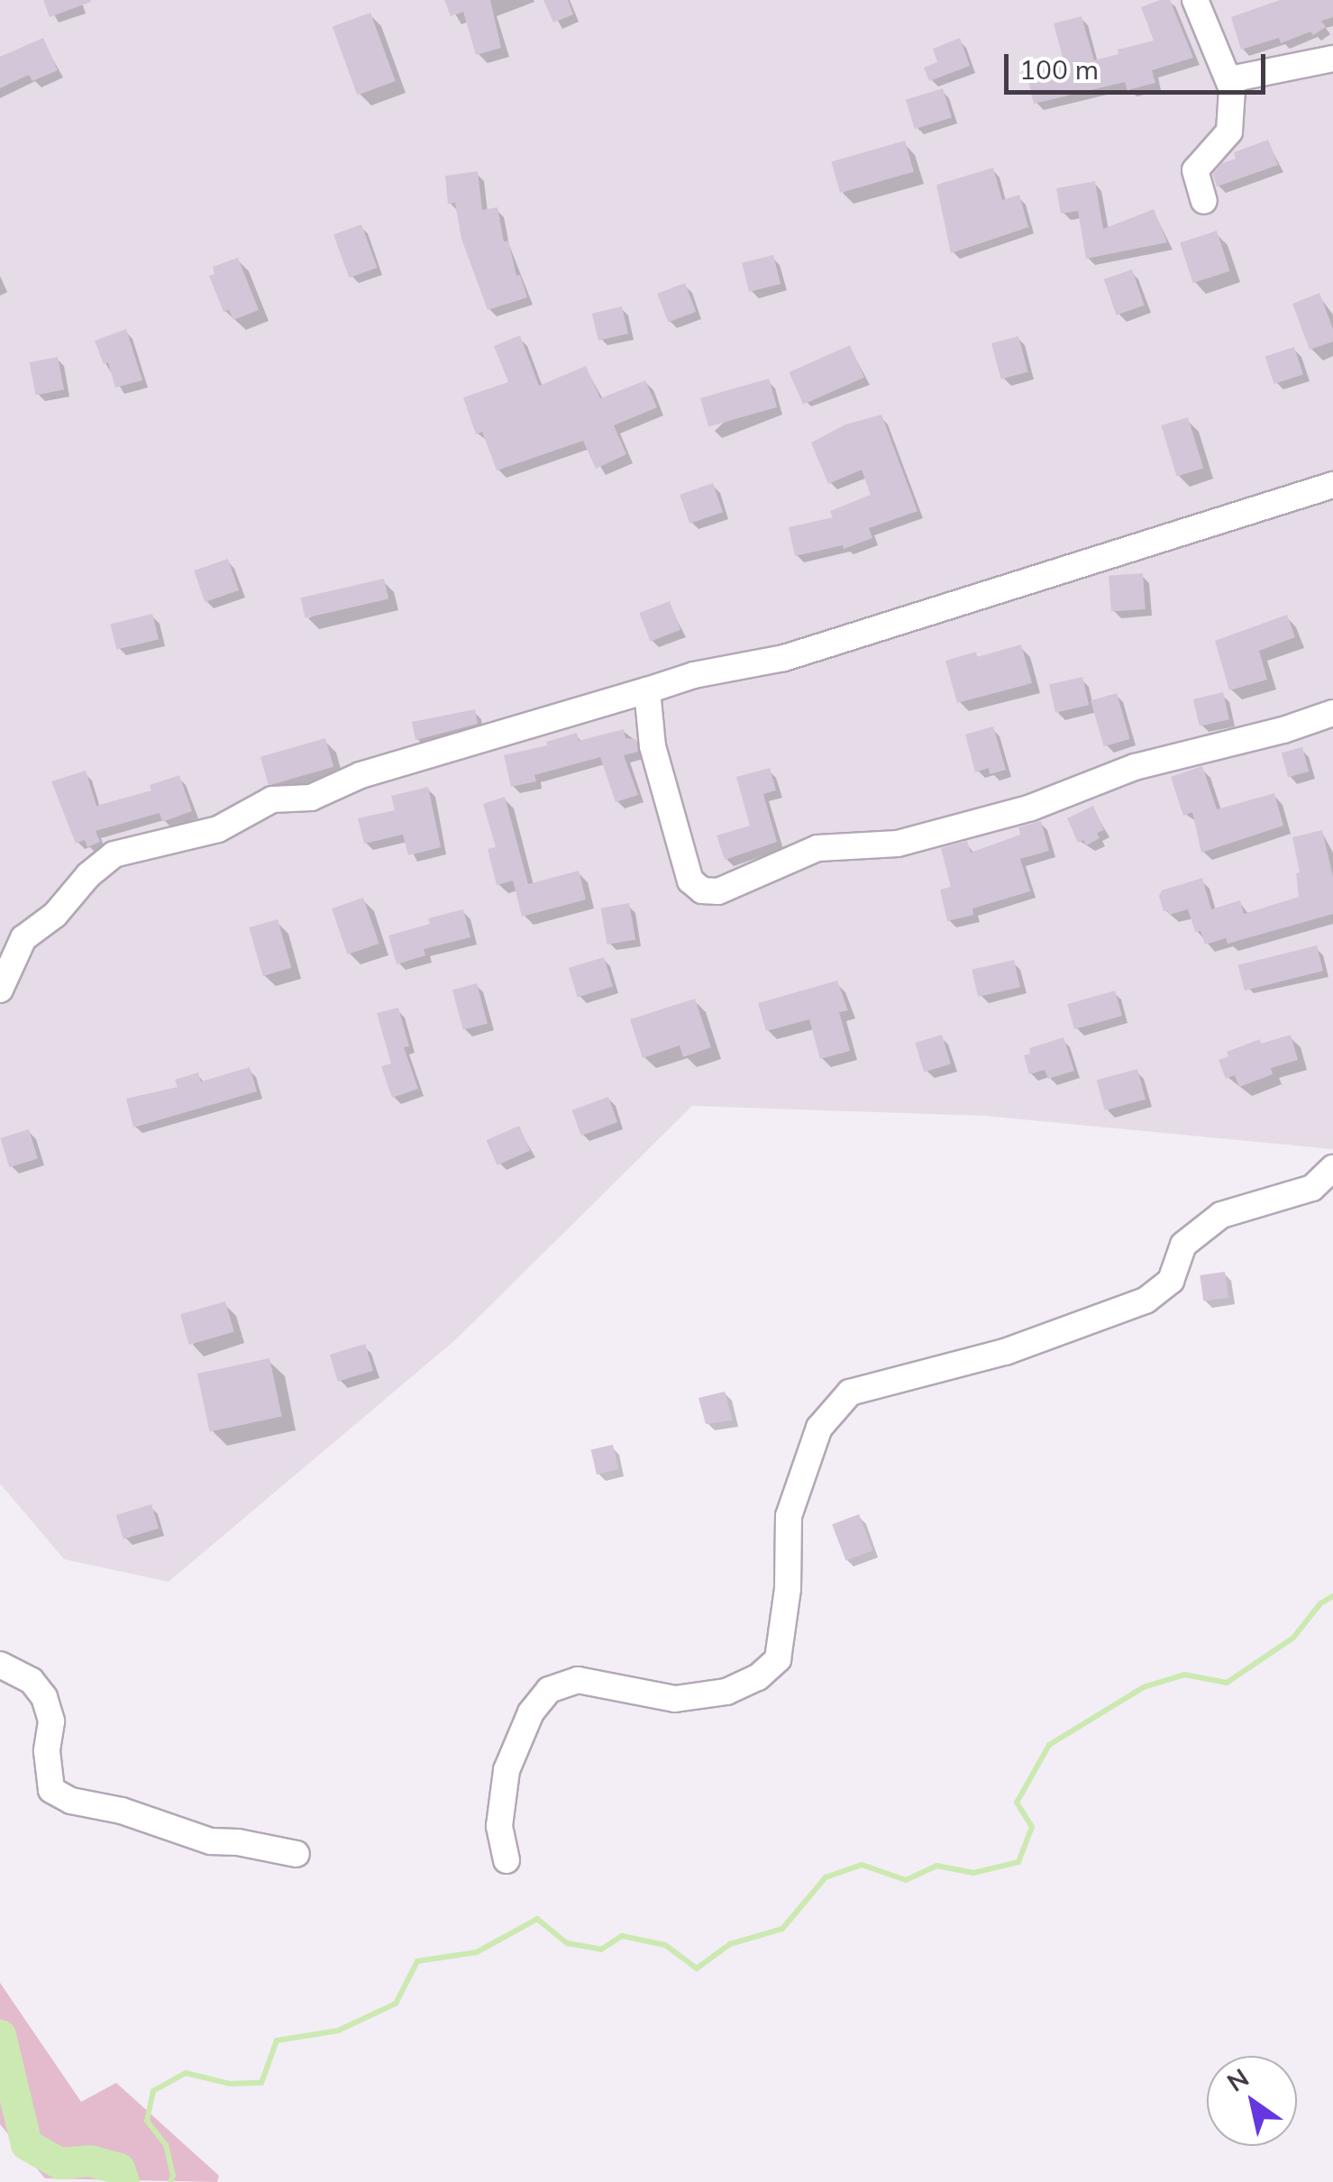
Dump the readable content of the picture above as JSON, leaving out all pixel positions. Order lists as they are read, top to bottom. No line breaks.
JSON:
{"scale_bar":"100 m","north":"top left"}
